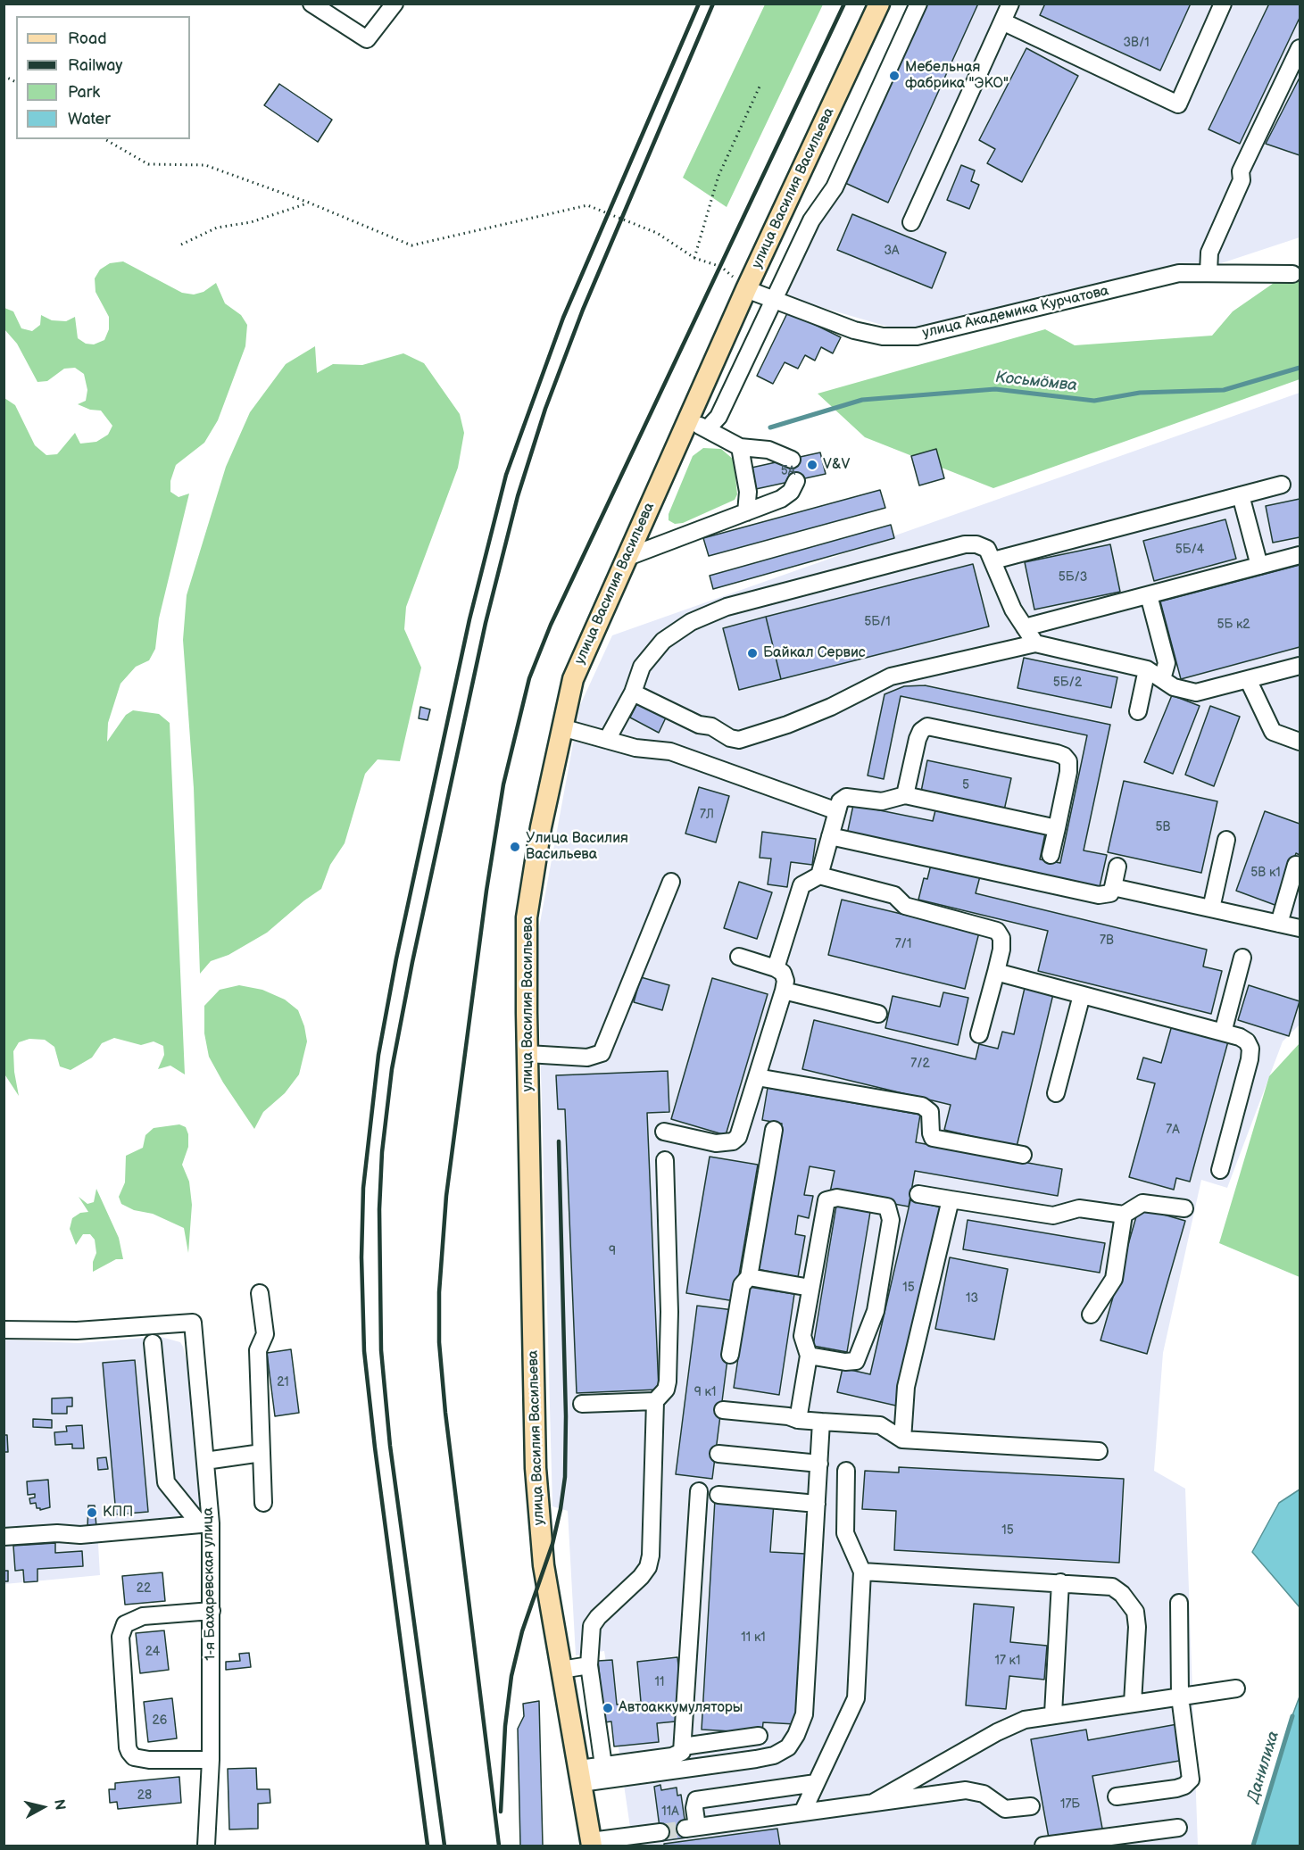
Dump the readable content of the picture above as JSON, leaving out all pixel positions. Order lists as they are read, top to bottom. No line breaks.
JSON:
{"streets":{"main road":["улица Василия Васильева"],"street":["улица Академика Курчатова","1-я Бахаревская улица"]},"crossings":[["улица Василия Васильева","улица Академика Курчатова"]],"water":["Косьмӧмва","Данилиха"],"places":["Мебельная фабрика \"ЭКО\"","V&V","Байкал Сервис","Улица Василия Васильева","КПП","Автоаккумуляторы"],"house_numbers":["3В/1","3А","5А","5Б/4","5Б/3","5Б/1","5Б к2","5Б/2","5","7Л","5В","5В к1","7В","7/1","7/2","7А","9","15","13","21","9 к1","15","22","11 к1","24","17 к1","11","26","28","17Б","11А"],"legend":["Road","Railway","Park","Water"],"north":"right"}
